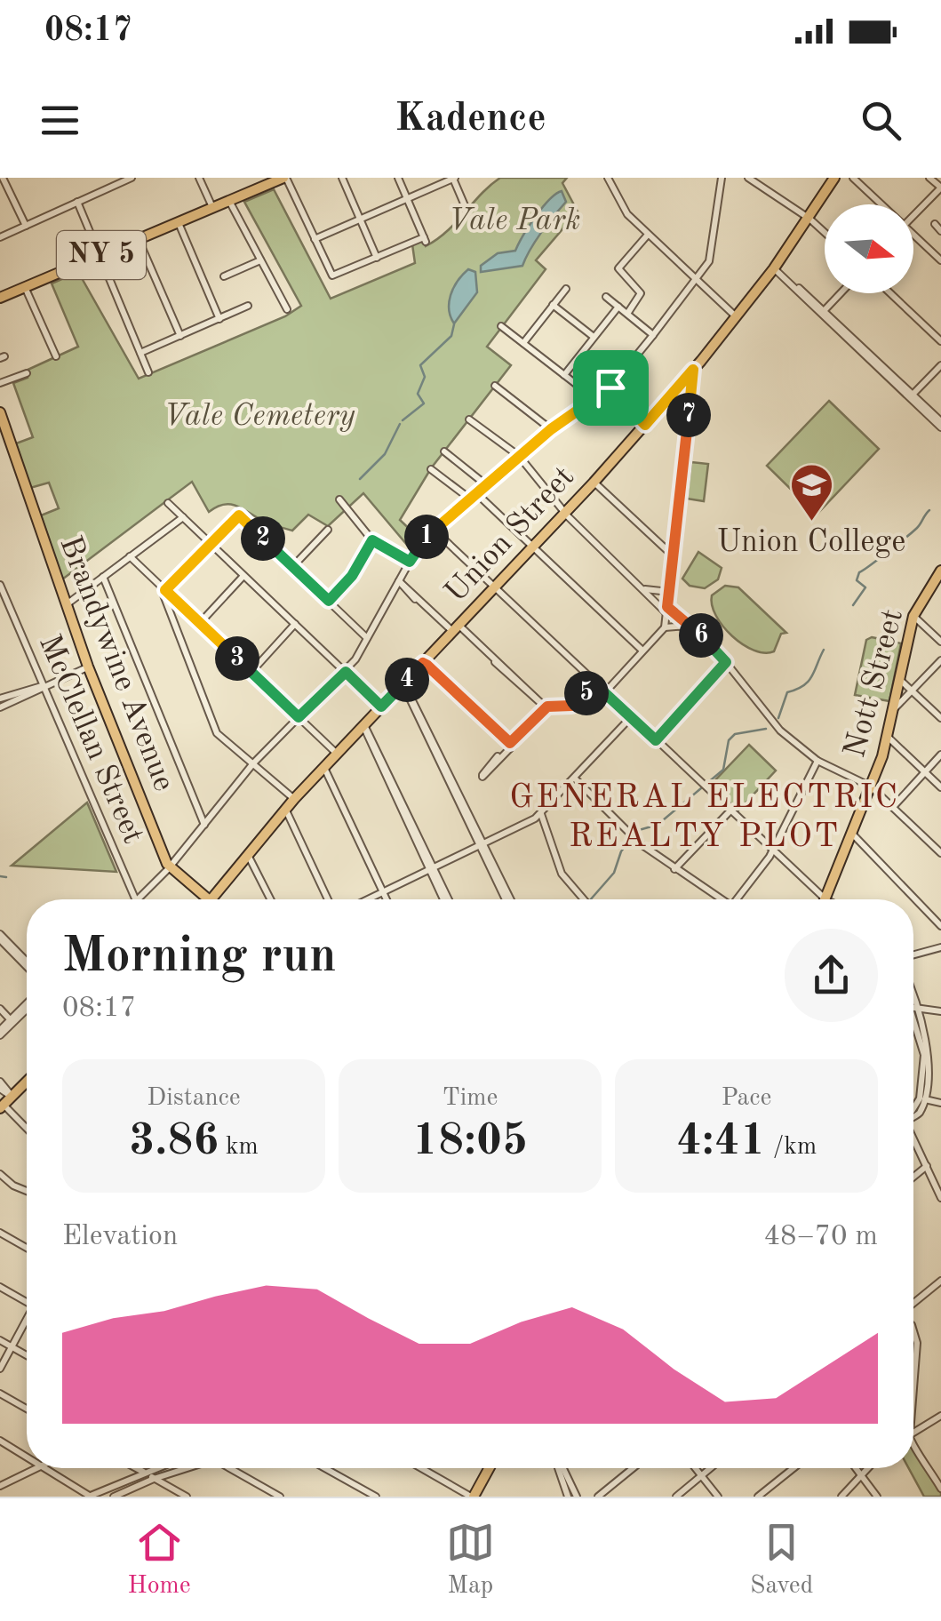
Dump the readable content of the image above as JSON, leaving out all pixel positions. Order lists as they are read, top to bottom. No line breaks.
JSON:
{"streets":{"main road":["NY 5","Union Street","Brandywine Avenue","Nott Street"],"street":["McClellan Street"]},"districts":["GENERAL ELECTRIC REALTY PLOT"],"parks":["Vale Park","Vale Cemetery"],"places":{"school or university":["Union College"]},"north":"right","page":{"status":"08:17","header":"Kadence","pins":["7","1","2","6","3","4","5"],"heading":["Morning run","08:17"],"stats":[["Distance","3.86 km"],["Time","18:05"],["Pace","4:41 /km"]],"chart":["Elevation","48–70 m"],"tabs":["Home","Map","Saved"]}}
